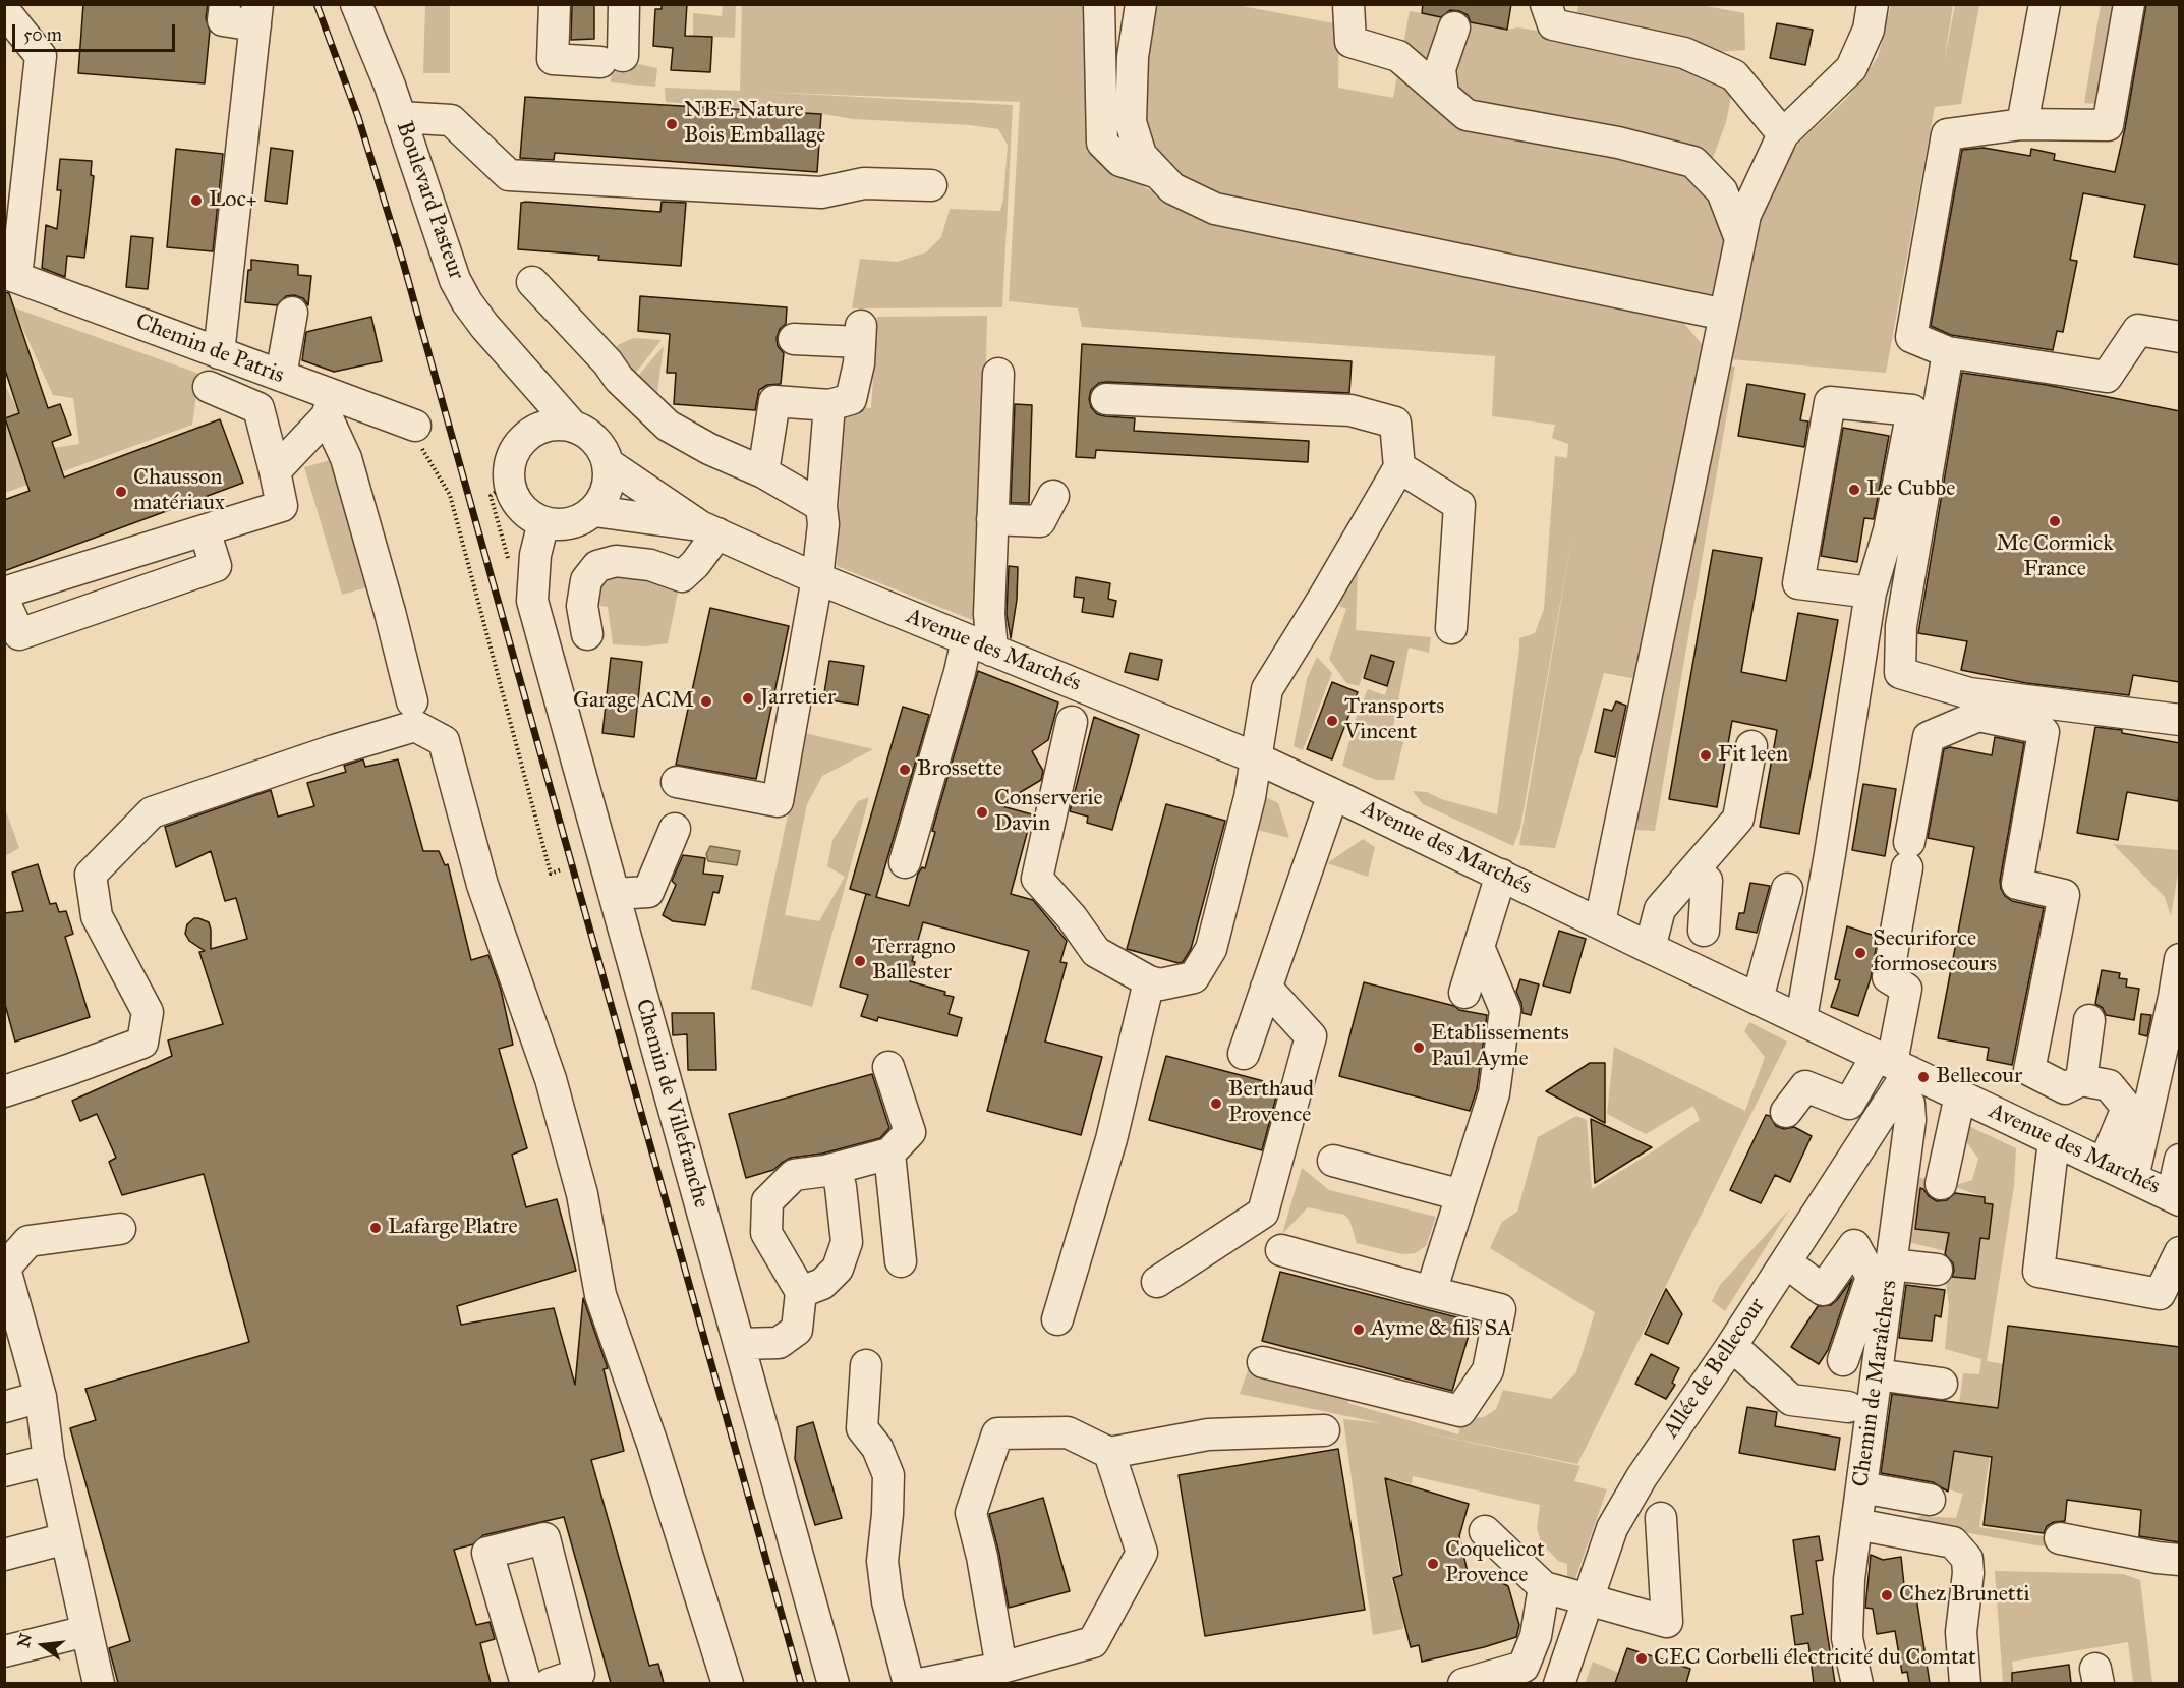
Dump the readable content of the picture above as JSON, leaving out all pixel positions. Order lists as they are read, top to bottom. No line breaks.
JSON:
{"streets":{"street":["Boulevard Pasteur","Chemin de Patris","Avenue des Marchés","Chemin de Villefranche","Allée de Bellecour","Chemin de Maraîchers"]},"crossings":[["Boulevard Pasteur","Avenue des Marchés"],["Boulevard Pasteur","Chemin de Villefranche"],["Avenue des Marchés","Chemin de Villefranche"],["Avenue des Marchés","Allée de Bellecour"],["Avenue des Marchés","Chemin de Maraîchers"],["Allée de Bellecour","Chemin de Maraîchers"]],"places":["NBE Nature Bois Emballage","Loc+","Le Cubbe","Chausson matériaux","Mc Cormick France","Jarretier","Garage ACM","Transports Vincent","Fit leen","Brossette","Conserverie Davin","Securiforce formosecours","Terragno Ballester","Etablissements Paul Ayme","Bellecour","Berthaud Provence","Lafarge Platre","Ayme & fils SA","Coquelicot Provence","Chez Brunetti","CEC Corbelli électricité du Comtat"],"scale_bar":"50 m","north":"left"}
